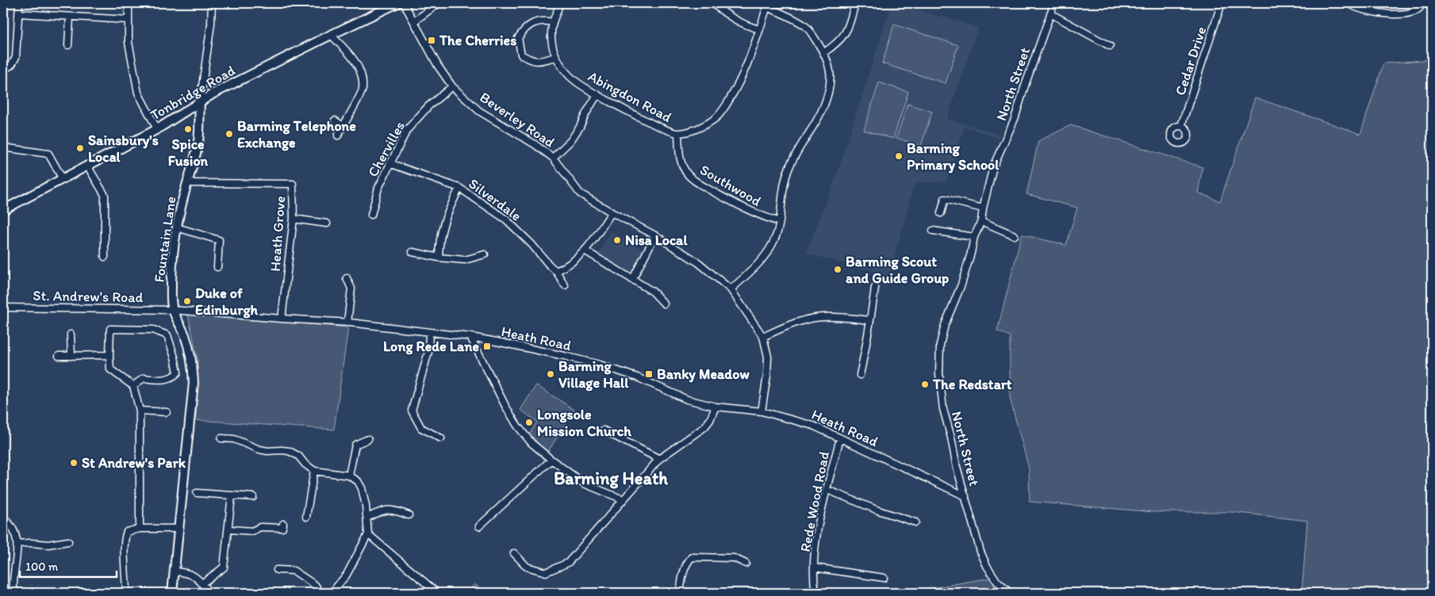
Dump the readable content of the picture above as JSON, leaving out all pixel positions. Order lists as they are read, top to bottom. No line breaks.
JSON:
{"streets":{"main road":["Tonbridge Road","Fountain Lane"],"street":["Cedar Drive","North Street","Abingdon Road","Beverley Road","Chervilles","Southwood","Silverdale","Heath Grove","St. Andrew's Road","Heath Road","Rede Wood Road"]},"crossings":[["North Street","Heath Road"],["Tonbridge Road","Fountain Lane"],["Abingdon Road","Southwood"],["Beverley Road","Chervilles"],["Beverley Road","Heath Road"],["Chervilles","Silverdale"],["Heath Grove","Fountain Lane"],["Heath Grove","Heath Road"],["Fountain Lane","St. Andrew's Road"],["Fountain Lane","Heath Road"],["St. Andrew's Road","Heath Road"],["Heath Road","Rede Wood Road"]],"districts":["Barming Heath"],"places":{"transit":["The Cherries","Long Rede Lane","Banky Meadow"],"other":["Spice Fusion","Barming Telephone Exchange","Sainsbury's Local","Barming Primary School","Nisa Local","Barming Scout and Guide Group","Duke of Edinburgh","Barming Village Hall","The Redstart","Longsole Mission Church","St Andrew's Park"]},"scale_bar":"100 m"}
